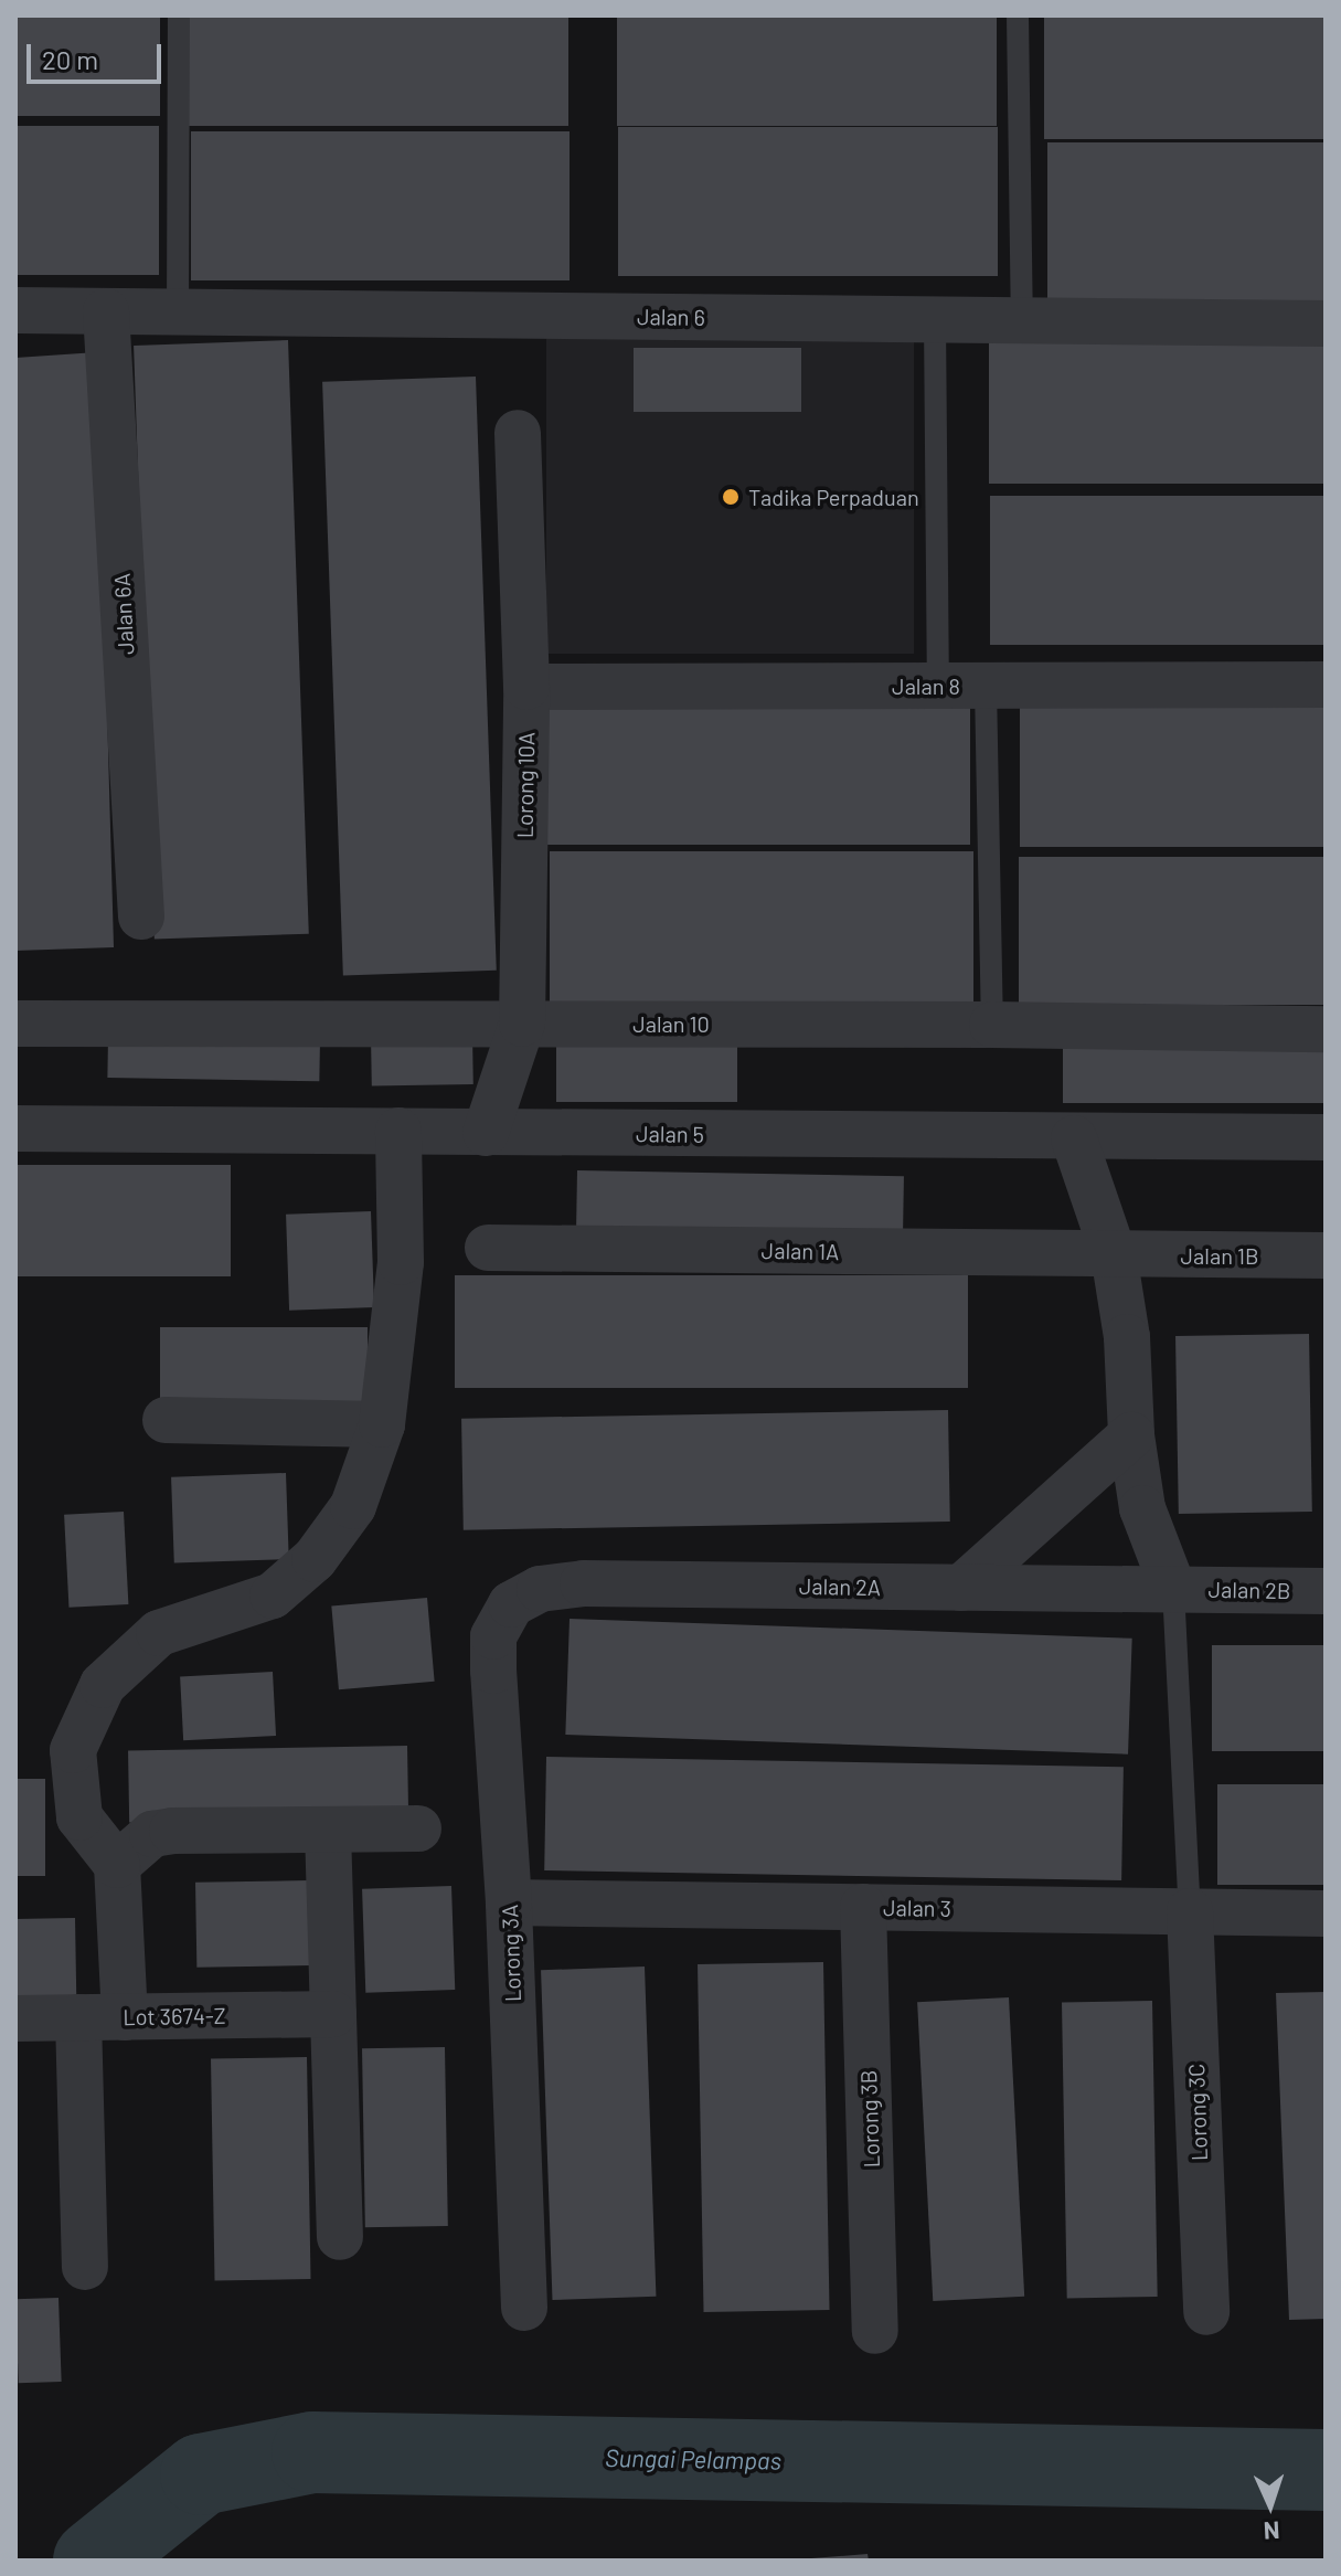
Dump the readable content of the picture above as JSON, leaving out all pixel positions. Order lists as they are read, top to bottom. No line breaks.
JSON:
{"streets":{"street":["Jalan 6","Jalan 6A","Jalan 8","Lorong 10A","Jalan 10","Jalan 5","Jalan 1A","Jalan 1B","Jalan 2A","Jalan 2B","Jalan 3","Lorong 3A","Lot 3674-Z","Lorong 3C","Lorong 3B"]},"crossings":[["Jalan 6","Jalan 6A"],["Jalan 8","Lorong 10A"],["Lorong 10A","Jalan 10"],["Lorong 10A","Jalan 5"],["Jalan 1A","Jalan 1B"],["Jalan 2A","Jalan 2B"],["Jalan 2A","Lorong 3A"],["Jalan 3","Lorong 3A"],["Jalan 3","Lorong 3C"],["Jalan 3","Lorong 3B"]],"water":["Sungai Pelampas"],"places":["Tadika Perpaduan"],"scale_bar":"20 m","north":"bottom"}
